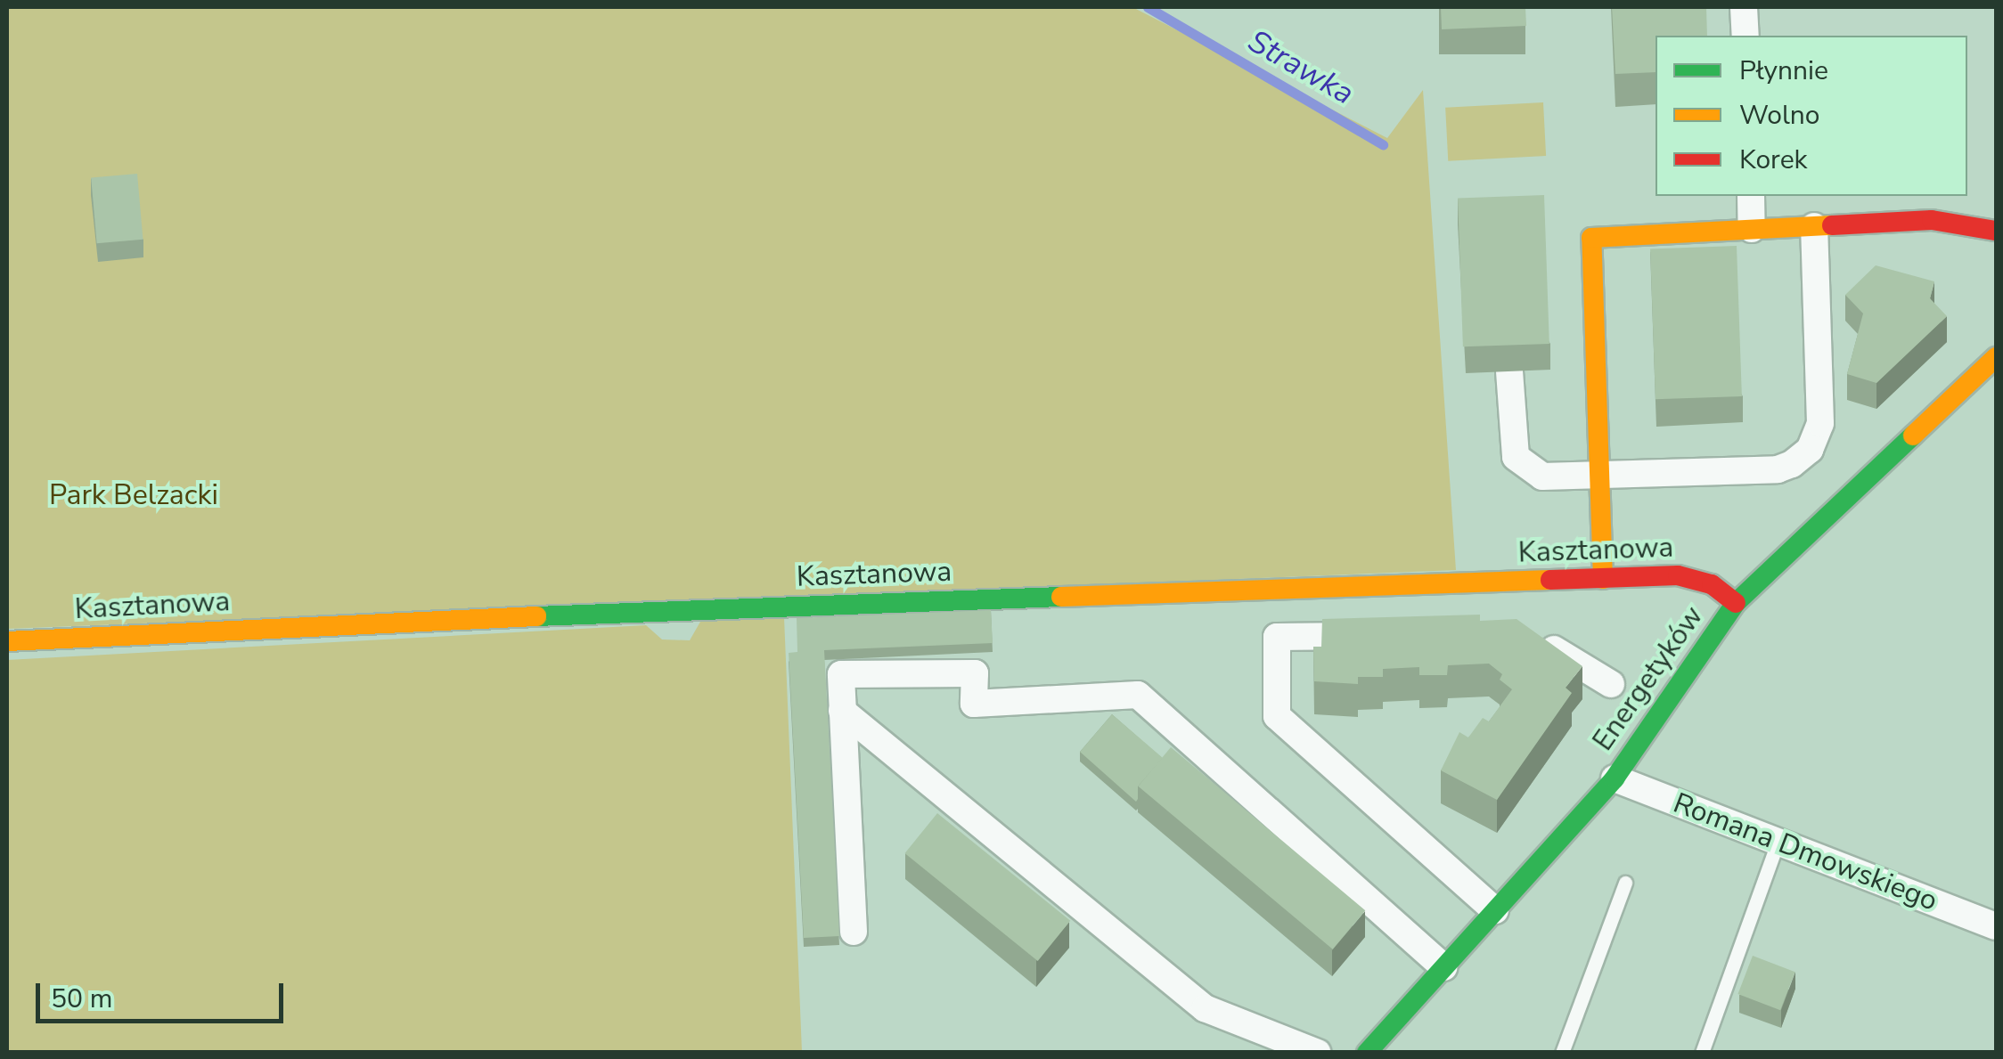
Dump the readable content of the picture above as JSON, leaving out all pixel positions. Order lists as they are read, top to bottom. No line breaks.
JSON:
{"streets":{"street":["Kasztanowa","Energetyków","Romana Dmowskiego"]},"crossings":[["Kasztanowa","Energetyków"],["Energetyków","Romana Dmowskiego"]],"water":["Strawka"],"parks":["Park Belzacki"],"legend":["Płynnie","Wolno","Korek"],"scale_bar":"50 m"}
